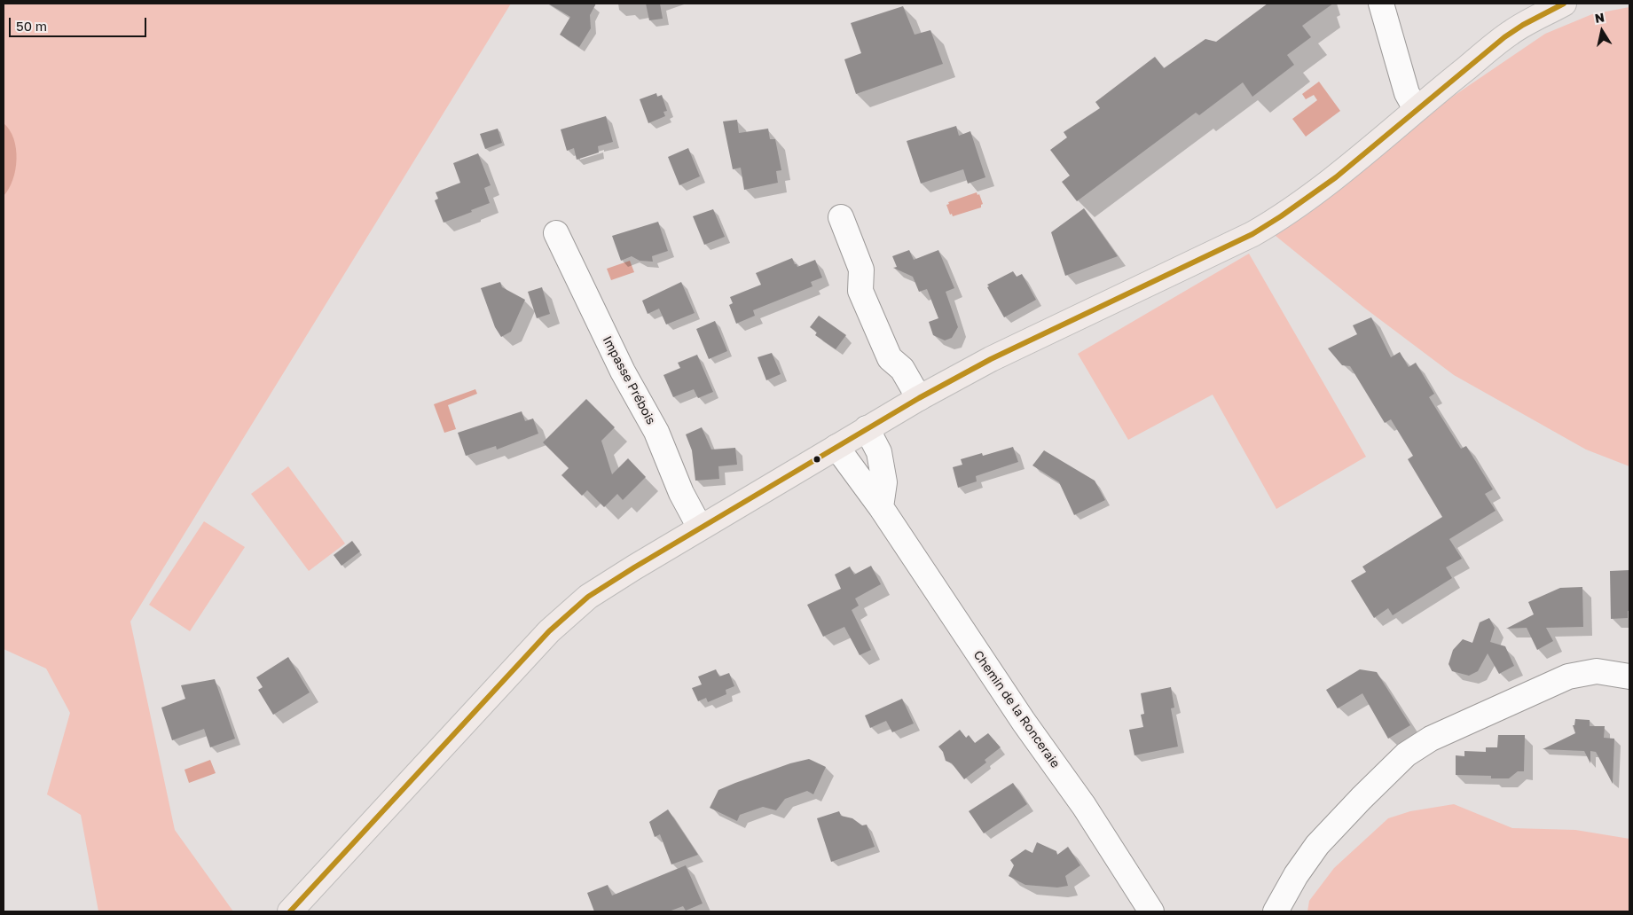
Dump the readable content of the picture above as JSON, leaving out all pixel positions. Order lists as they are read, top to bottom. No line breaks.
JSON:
{"streets":{"street":["Impasse Prébois","Chemin de la Ronceraie"]},"scale_bar":"50 m","north":"top"}
